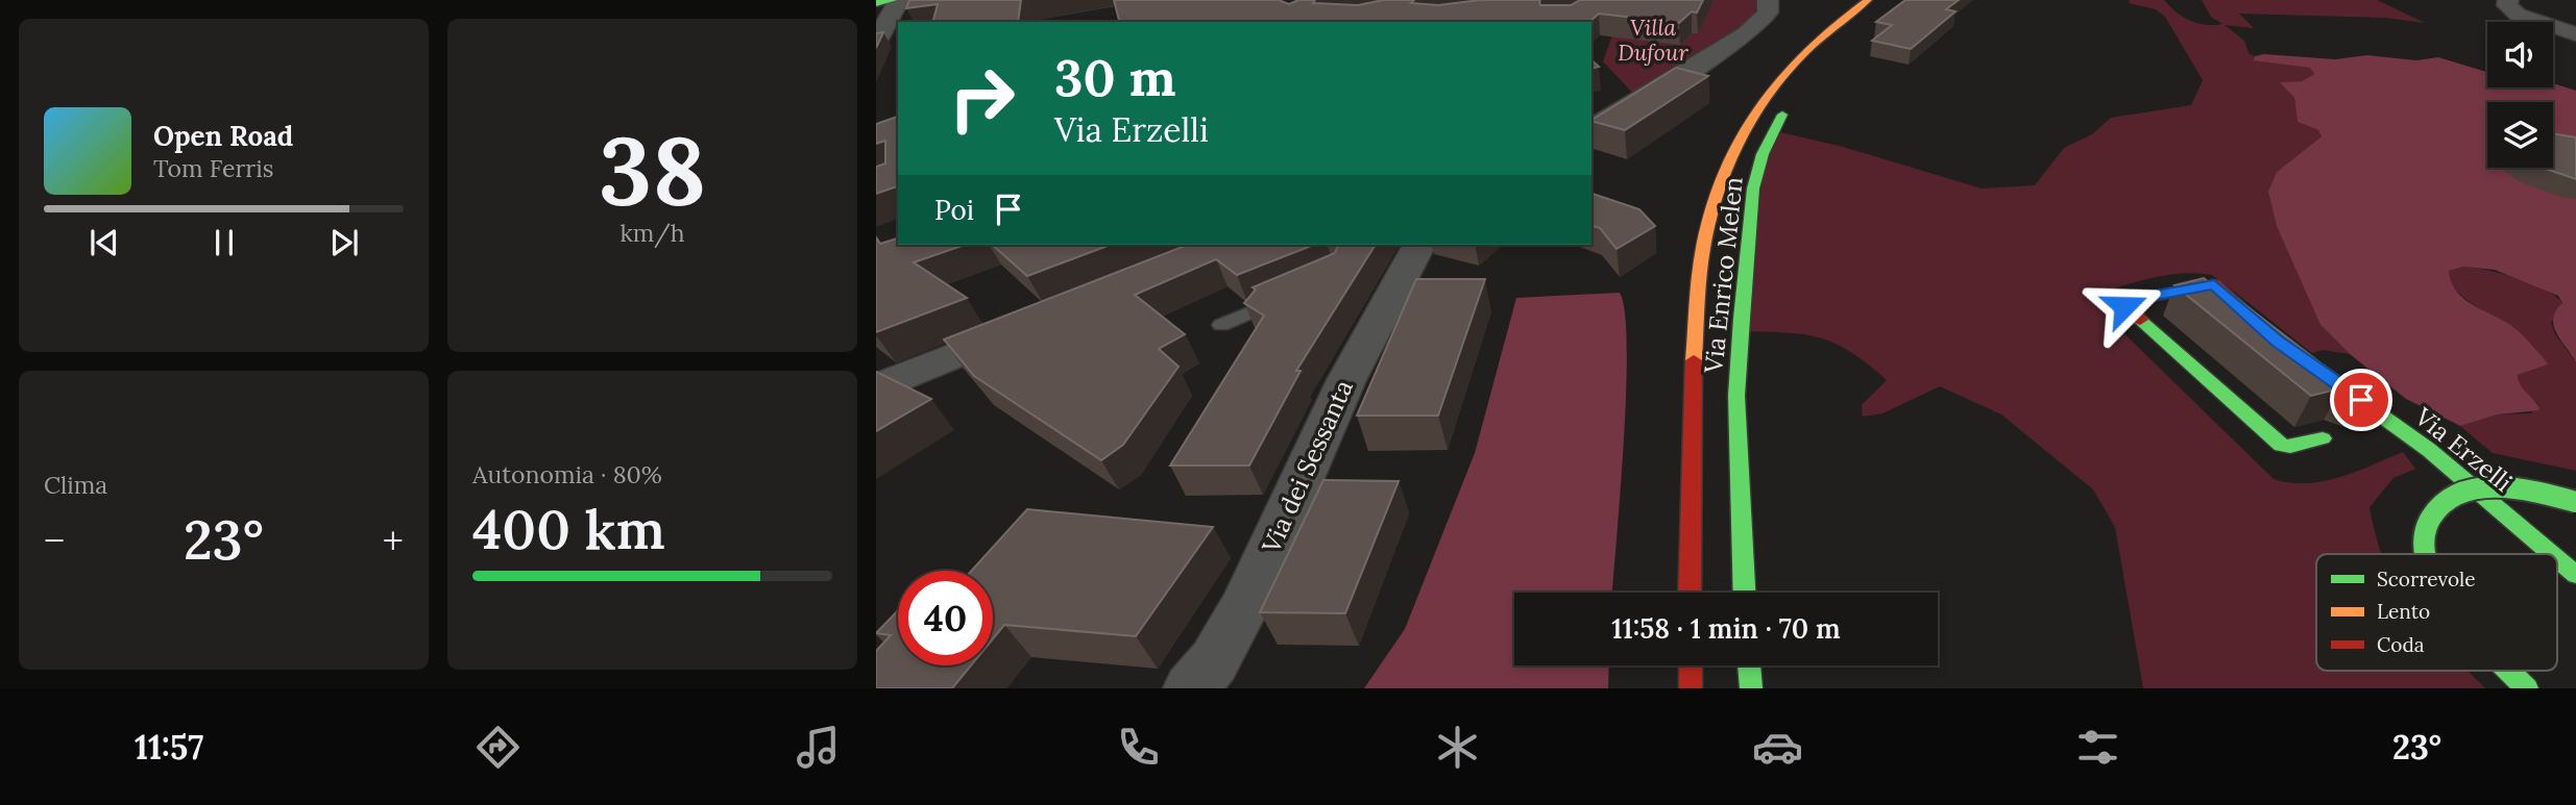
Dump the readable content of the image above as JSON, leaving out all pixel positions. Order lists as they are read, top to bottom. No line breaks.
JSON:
{"streets":{"main road":["Via Enrico Melen","Via Erzelli"],"street":["Via dei Sessanta"]},"parks":["Villa Dufour"],"legend":["Scorrevole","Lento","Coda"],"page":{"tile":[["38","km/h"],"Clima",["Autonomia · 80%","400 km"]],"turn":["30 m","Via Erzelli"],"song":["Open Road","Tom Ferris"],"then":"Poi","heat":["−","23°","+"],"limit":"40","trip":"11:58 · 1 min · 70 m","tabs":["11:57","23°"]}}
